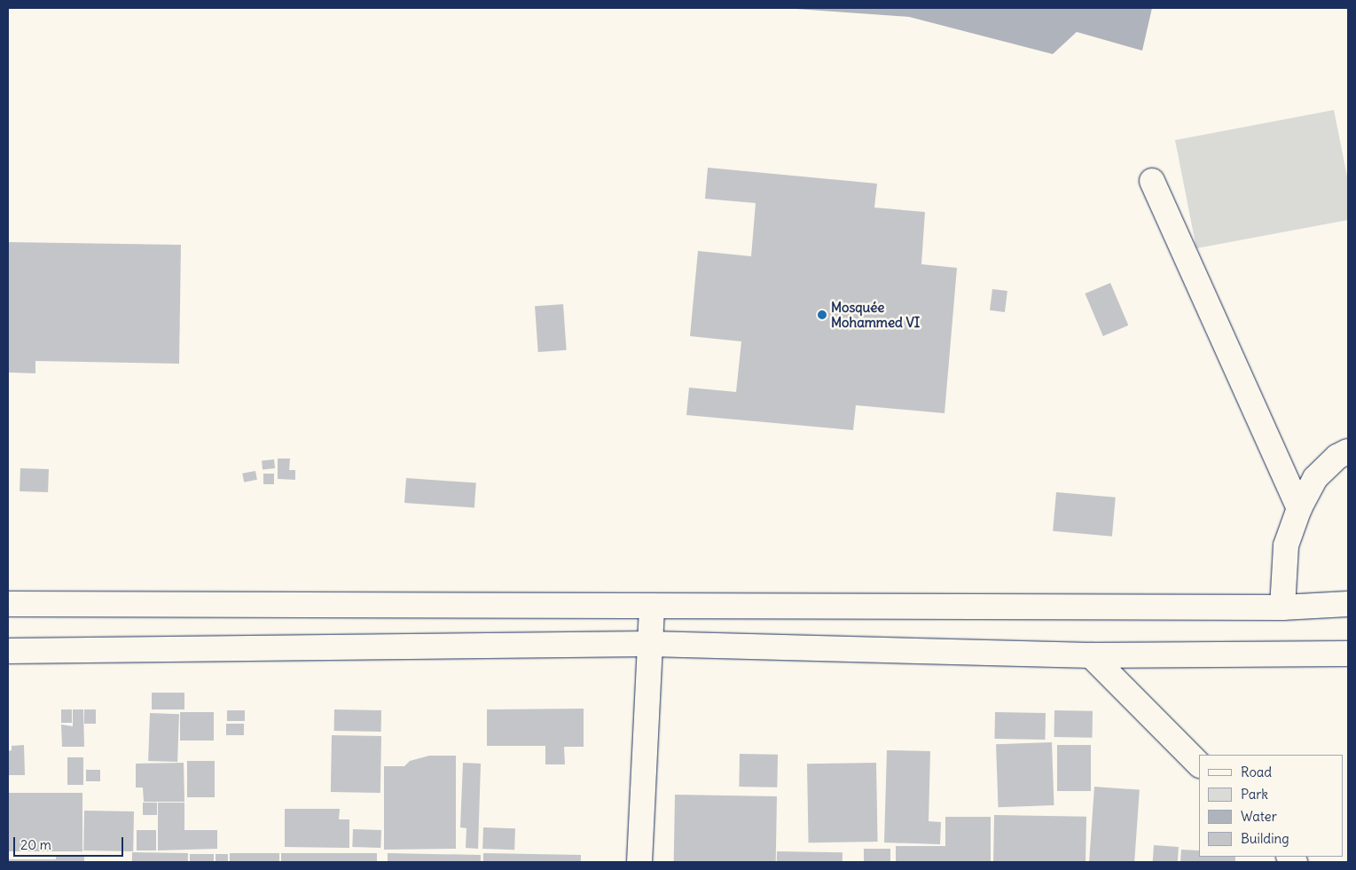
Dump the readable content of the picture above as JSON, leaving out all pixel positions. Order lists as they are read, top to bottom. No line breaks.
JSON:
{"places":["Mosquée Mohammed VI"],"legend":["Road","Park","Water","Building"],"scale_bar":"20 m"}
